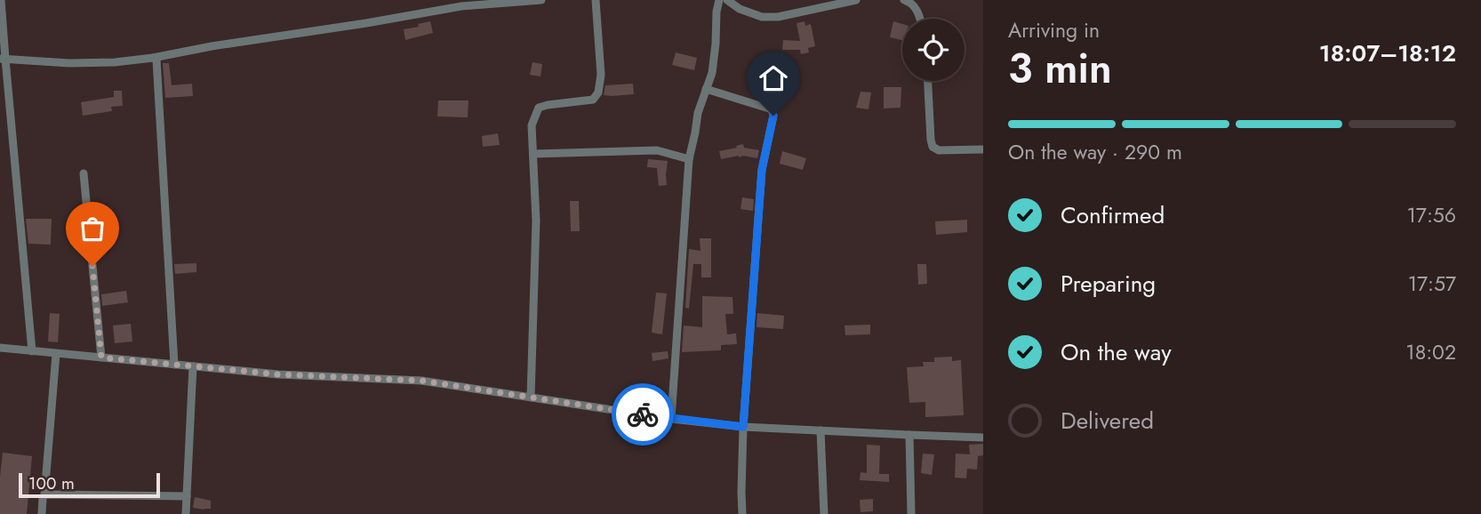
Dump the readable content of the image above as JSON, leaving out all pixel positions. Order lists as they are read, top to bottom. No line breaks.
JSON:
{"scale_bar":"100 m","page":{"heading":["3 min","Arriving in","18:07–18:12"],"bar":"On the way · 290 m","list":[["Confirmed","17:56"],["Preparing","17:57"],["On the way","18:02"],"Delivered"],"scale":"100 m"}}
